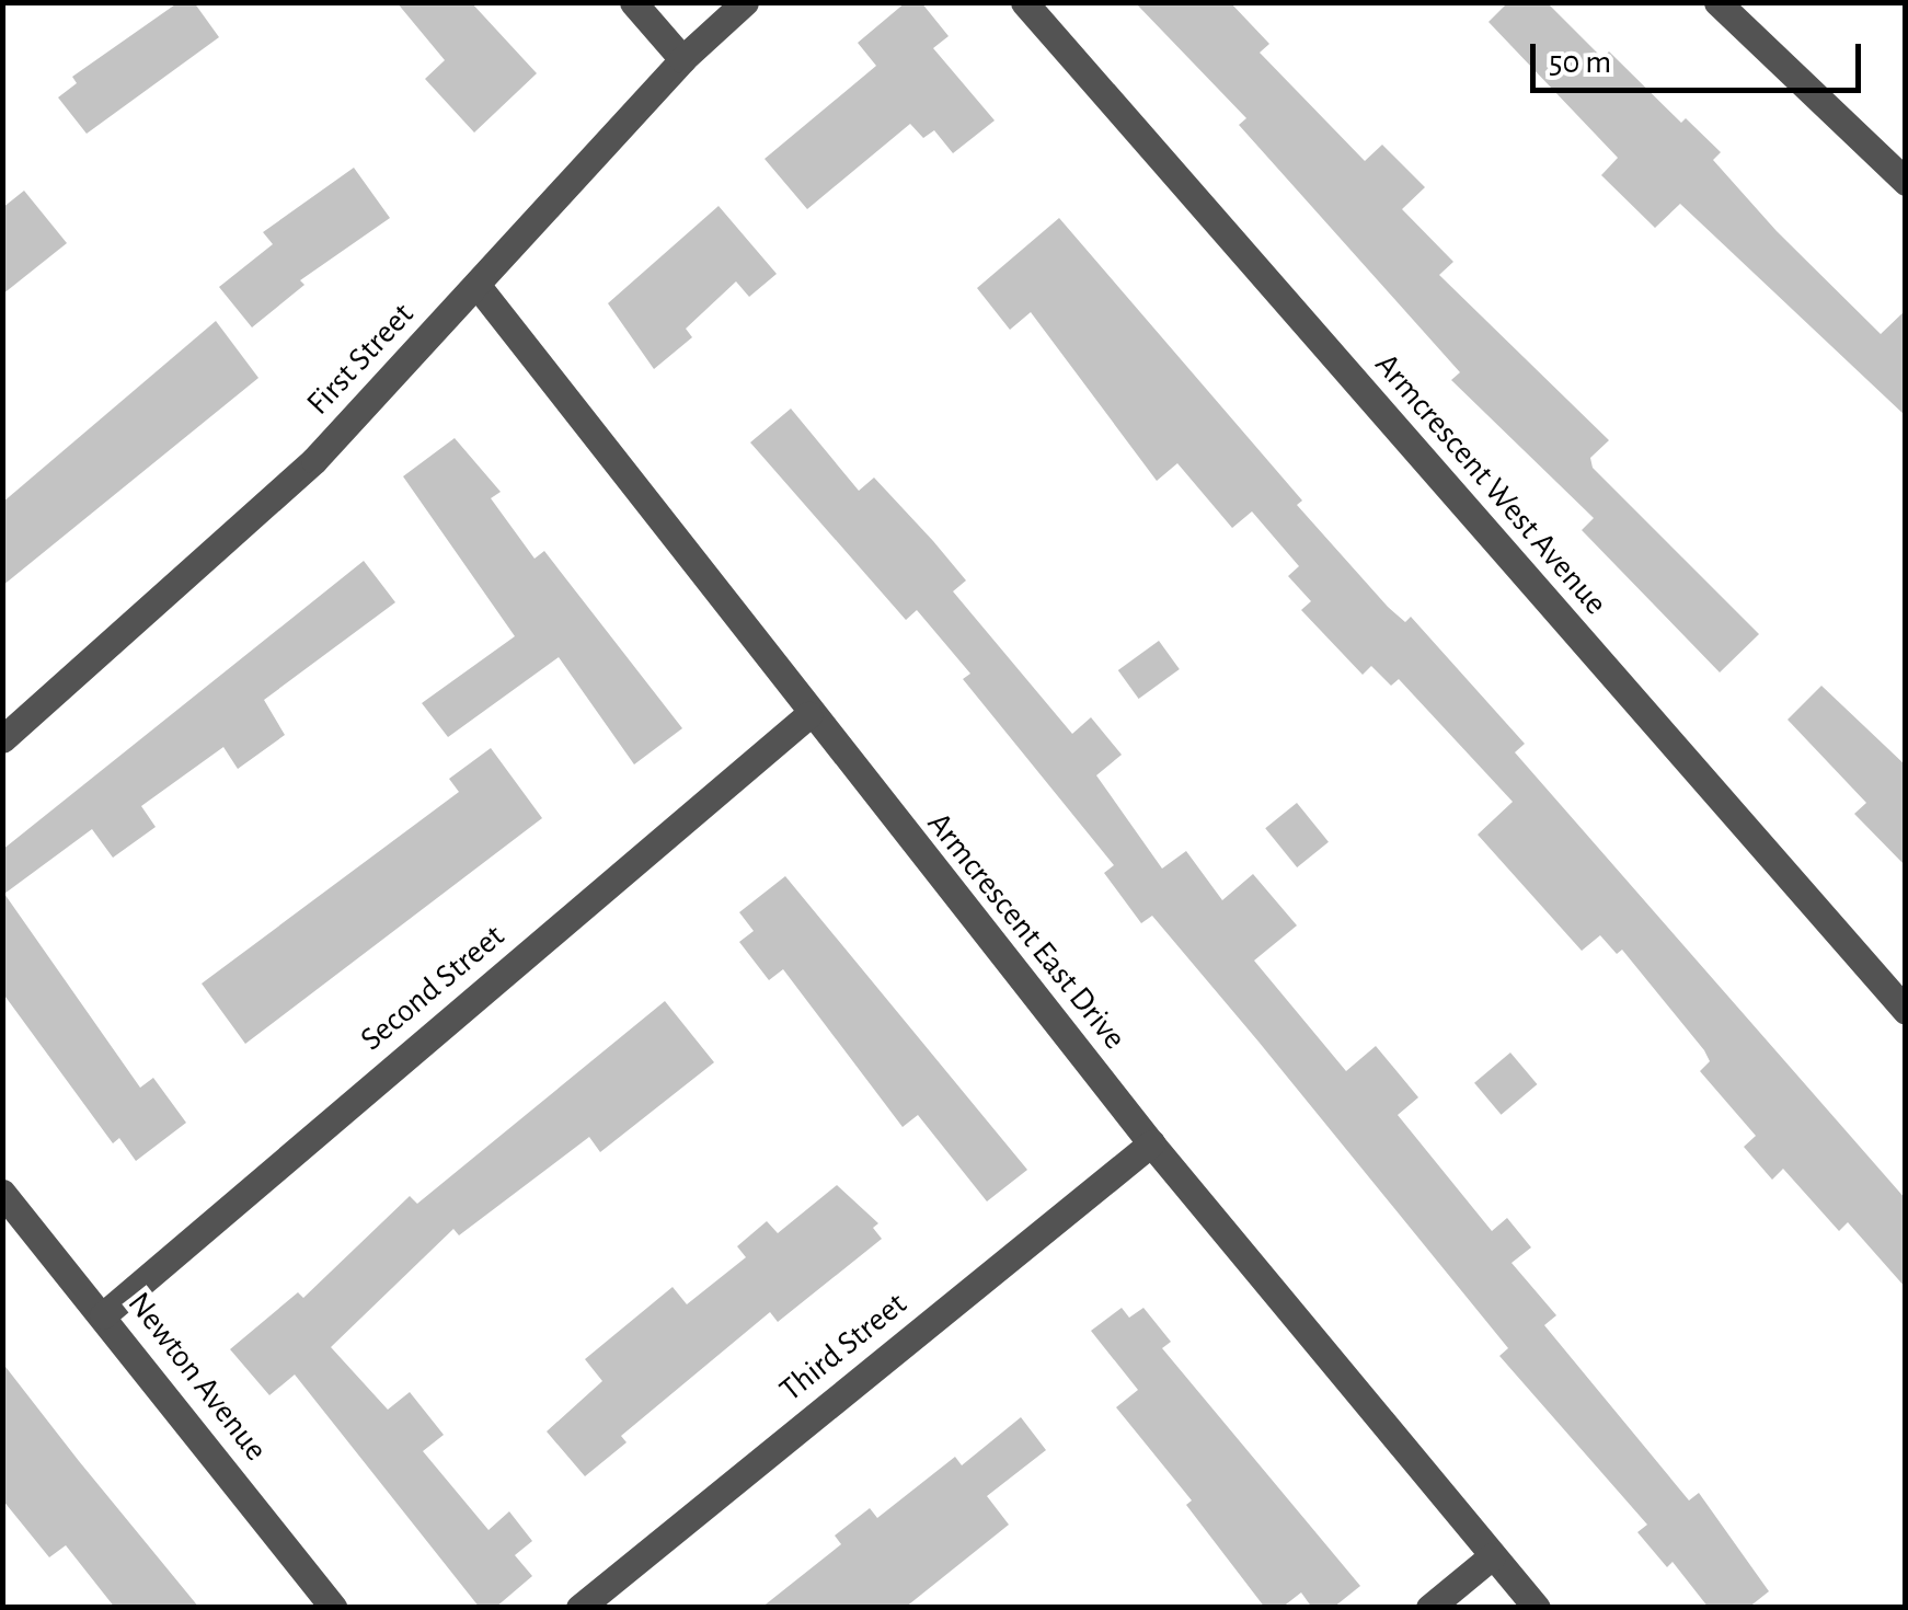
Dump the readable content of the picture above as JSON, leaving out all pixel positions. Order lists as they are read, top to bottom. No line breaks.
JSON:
{"streets":{"street":["First Street","Armcrescent West Avenue","Armcrescent East Drive","Second Street","Third Street","Newton Avenue"]},"crossings":[["First Street","Armcrescent East Drive"],["Armcrescent East Drive","Second Street"],["Armcrescent East Drive","Third Street"],["Second Street","Newton Avenue"]],"scale_bar":"50 m"}
